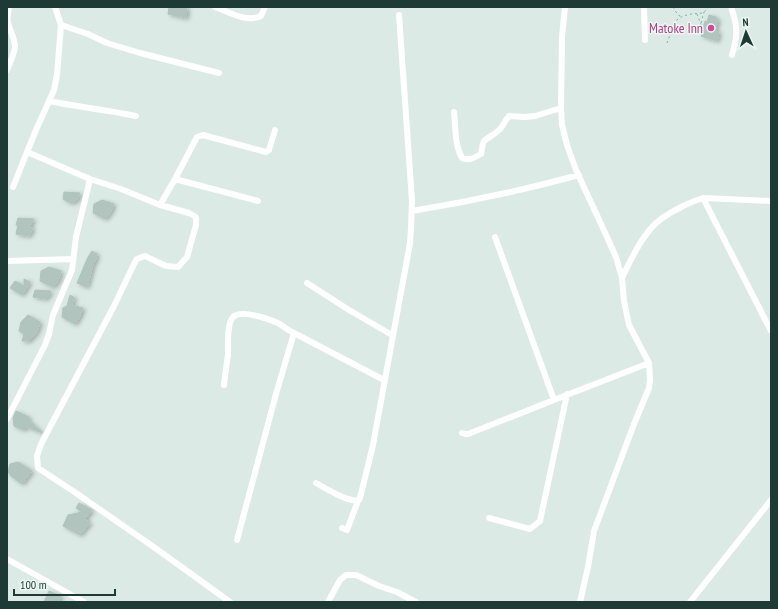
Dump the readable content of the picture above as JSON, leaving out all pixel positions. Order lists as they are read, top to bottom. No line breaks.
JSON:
{"places":["Matoke Inn"],"scale_bar":"100 m","north":"top"}
